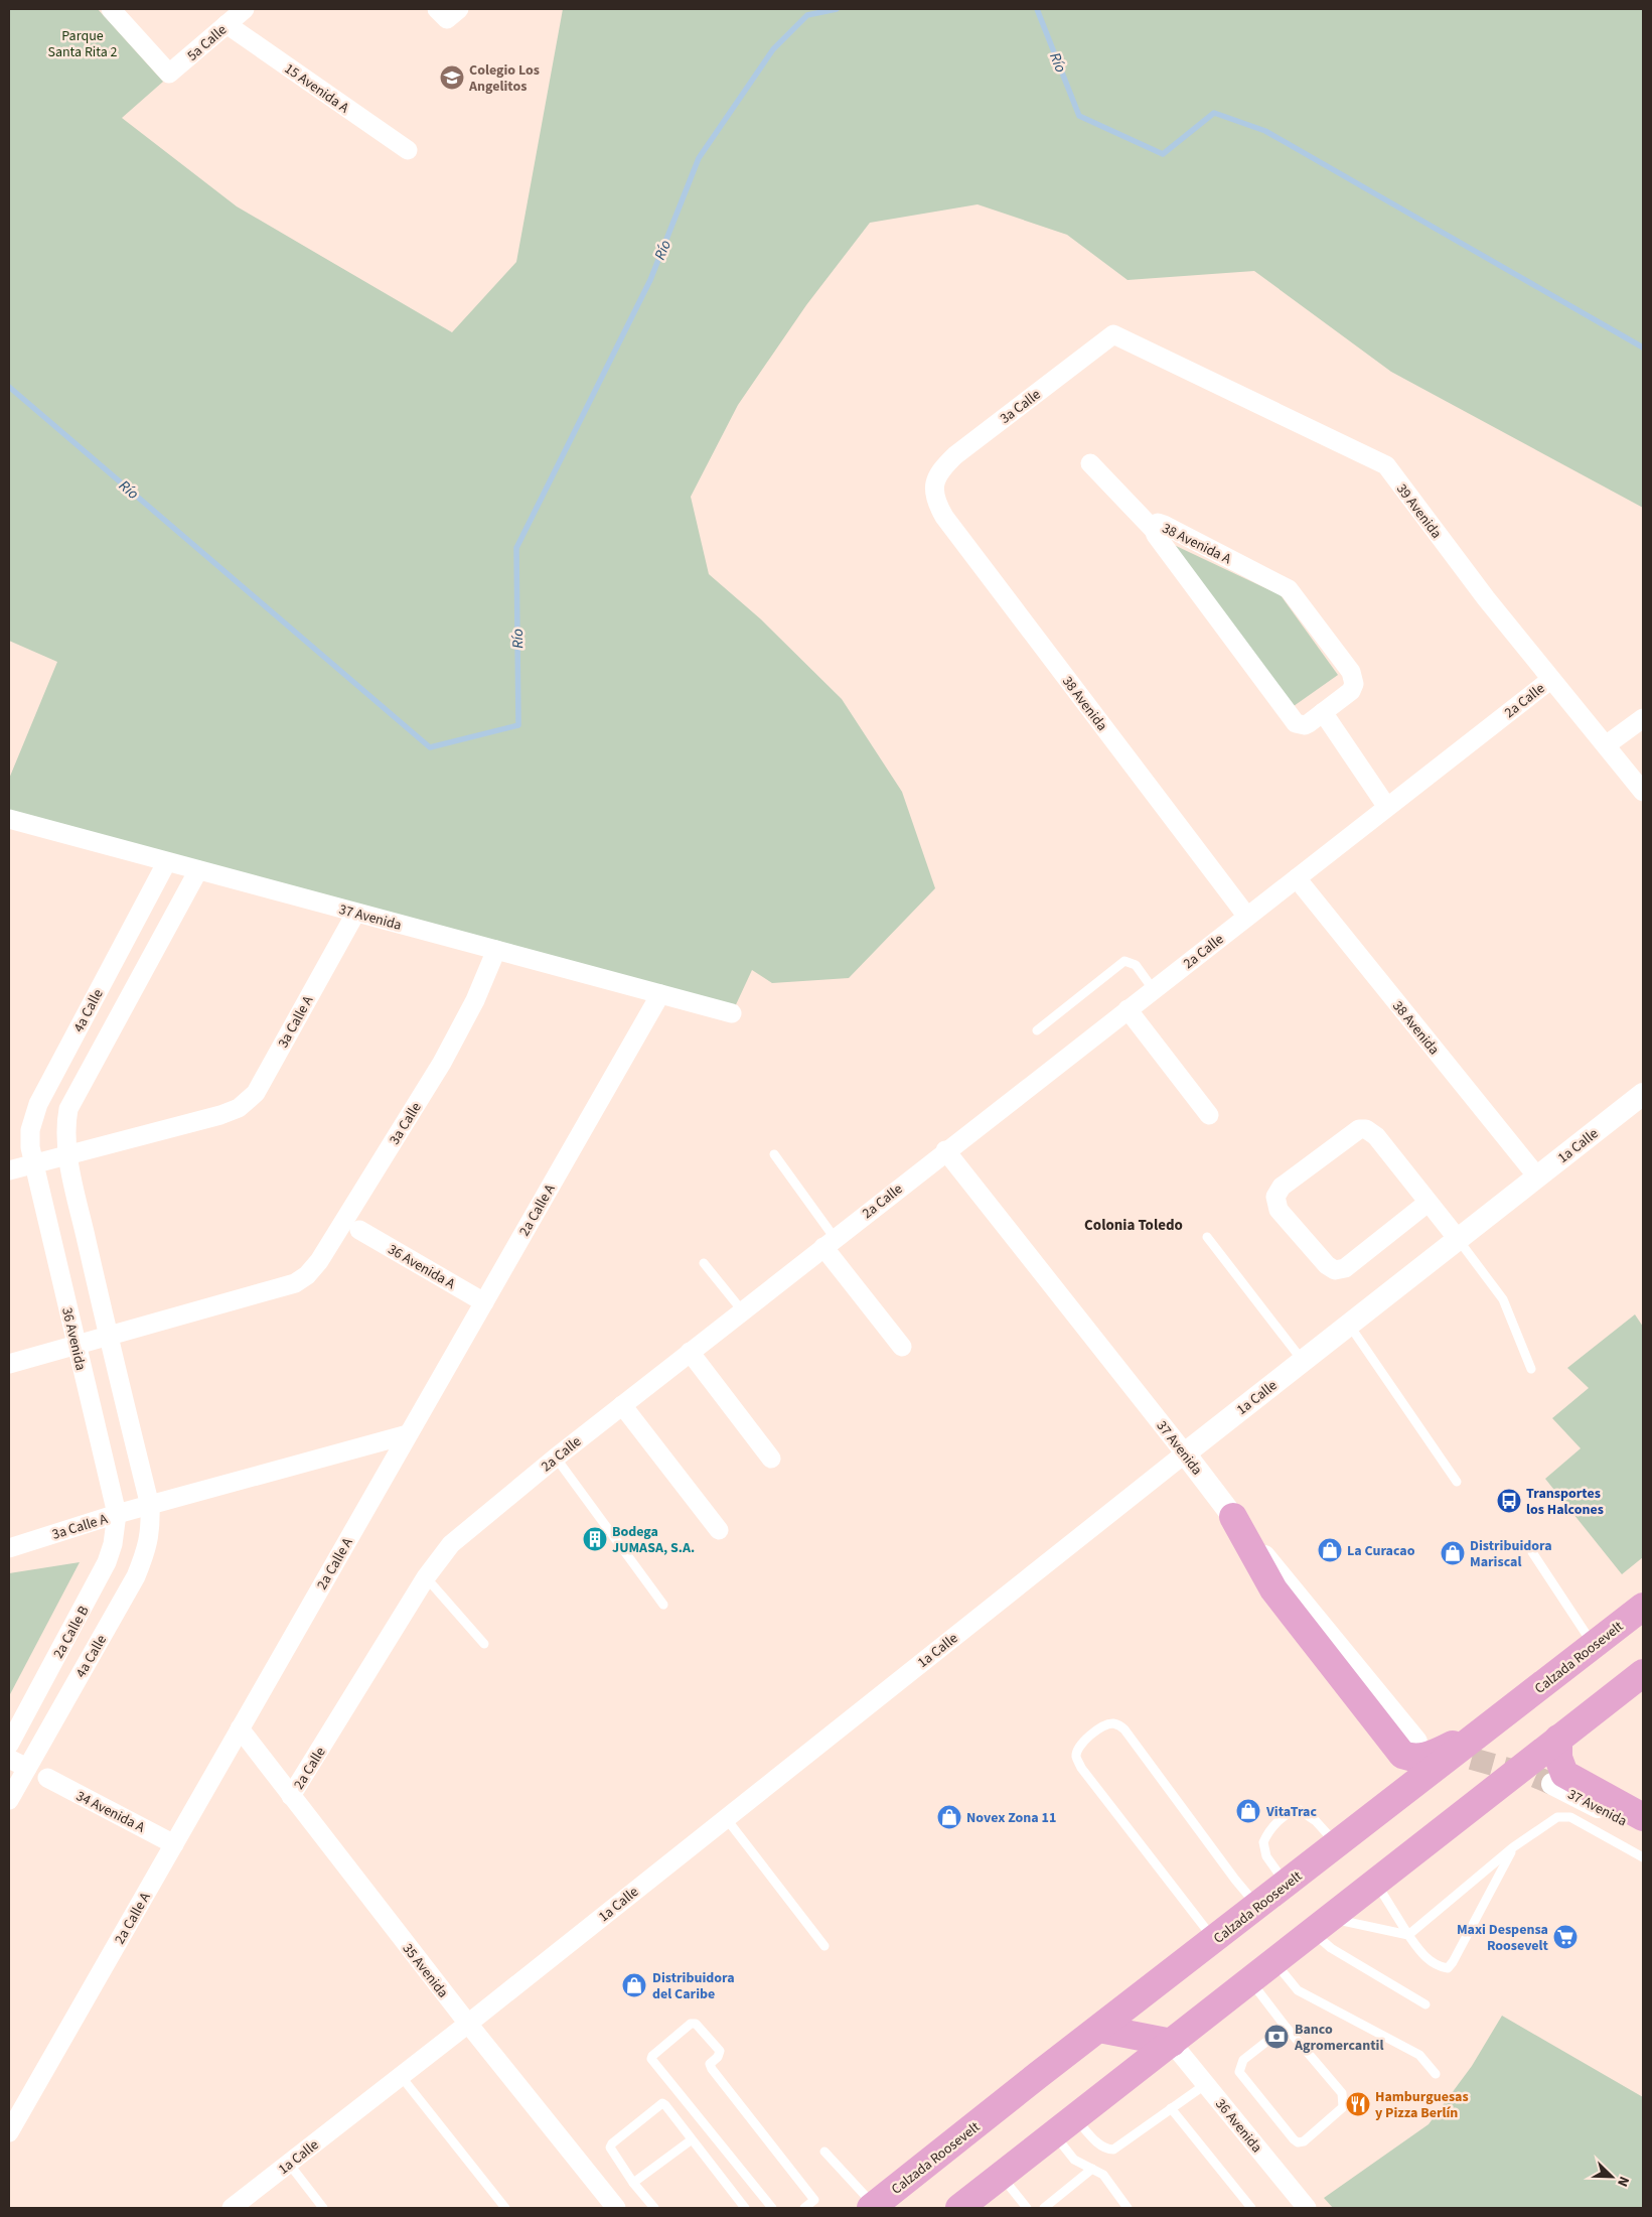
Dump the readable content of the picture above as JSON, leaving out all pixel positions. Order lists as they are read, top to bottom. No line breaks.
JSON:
{"streets":{"highway":["Calzada Roosevelt"],"street":["5a Calle","15 Avenida A","3a Calle","39 Avenida","38 Avenida A","2a Calle","38 Avenida","37 Avenida","4a Calle","3a Calle A","1a Calle","2a Calle A","36 Avenida A","36 Avenida","2a Calle B","34 Avenida A","35 Avenida"]},"crossings":[["5a Calle","15 Avenida A"],["3a Calle","39 Avenida"],["3a Calle","38 Avenida"],["3a Calle","37 Avenida"],["39 Avenida","2a Calle"],["2a Calle","38 Avenida"],["2a Calle","37 Avenida"],["2a Calle","35 Avenida"],["38 Avenida","1a Calle"],["37 Avenida","4a Calle"],["37 Avenida","3a Calle A"],["37 Avenida","1a Calle"],["37 Avenida","2a Calle A"],["4a Calle","3a Calle A"],["4a Calle","36 Avenida"],["3a Calle A","2a Calle A"],["3a Calle A","36 Avenida"],["3a Calle A","2a Calle B"],["1a Calle","35 Avenida"],["2a Calle A","36 Avenida A"],["2a Calle A","34 Avenida A"],["2a Calle A","35 Avenida"],["36 Avenida","2a Calle B"]],"districts":["Colonia Toledo"],"water":["Río"],"parks":["Parque Santa Rita 2"],"places":{"school or university":["Colegio Los Angelitos"],"bus stop":["Transportes los Halcones"],"building":["Bodega JUMASA, S.A."],"shop":["La Curacao","Distribuidora Mariscal","VitaTrac","Novex Zona 11","Distribuidora del Caribe"],"supermarket":["Maxi Despensa Roosevelt"],"bank":["Banco Agromercantil"],"restaurant":["Hamburguesas y Pizza Berlín"]},"north":"bottom right"}
